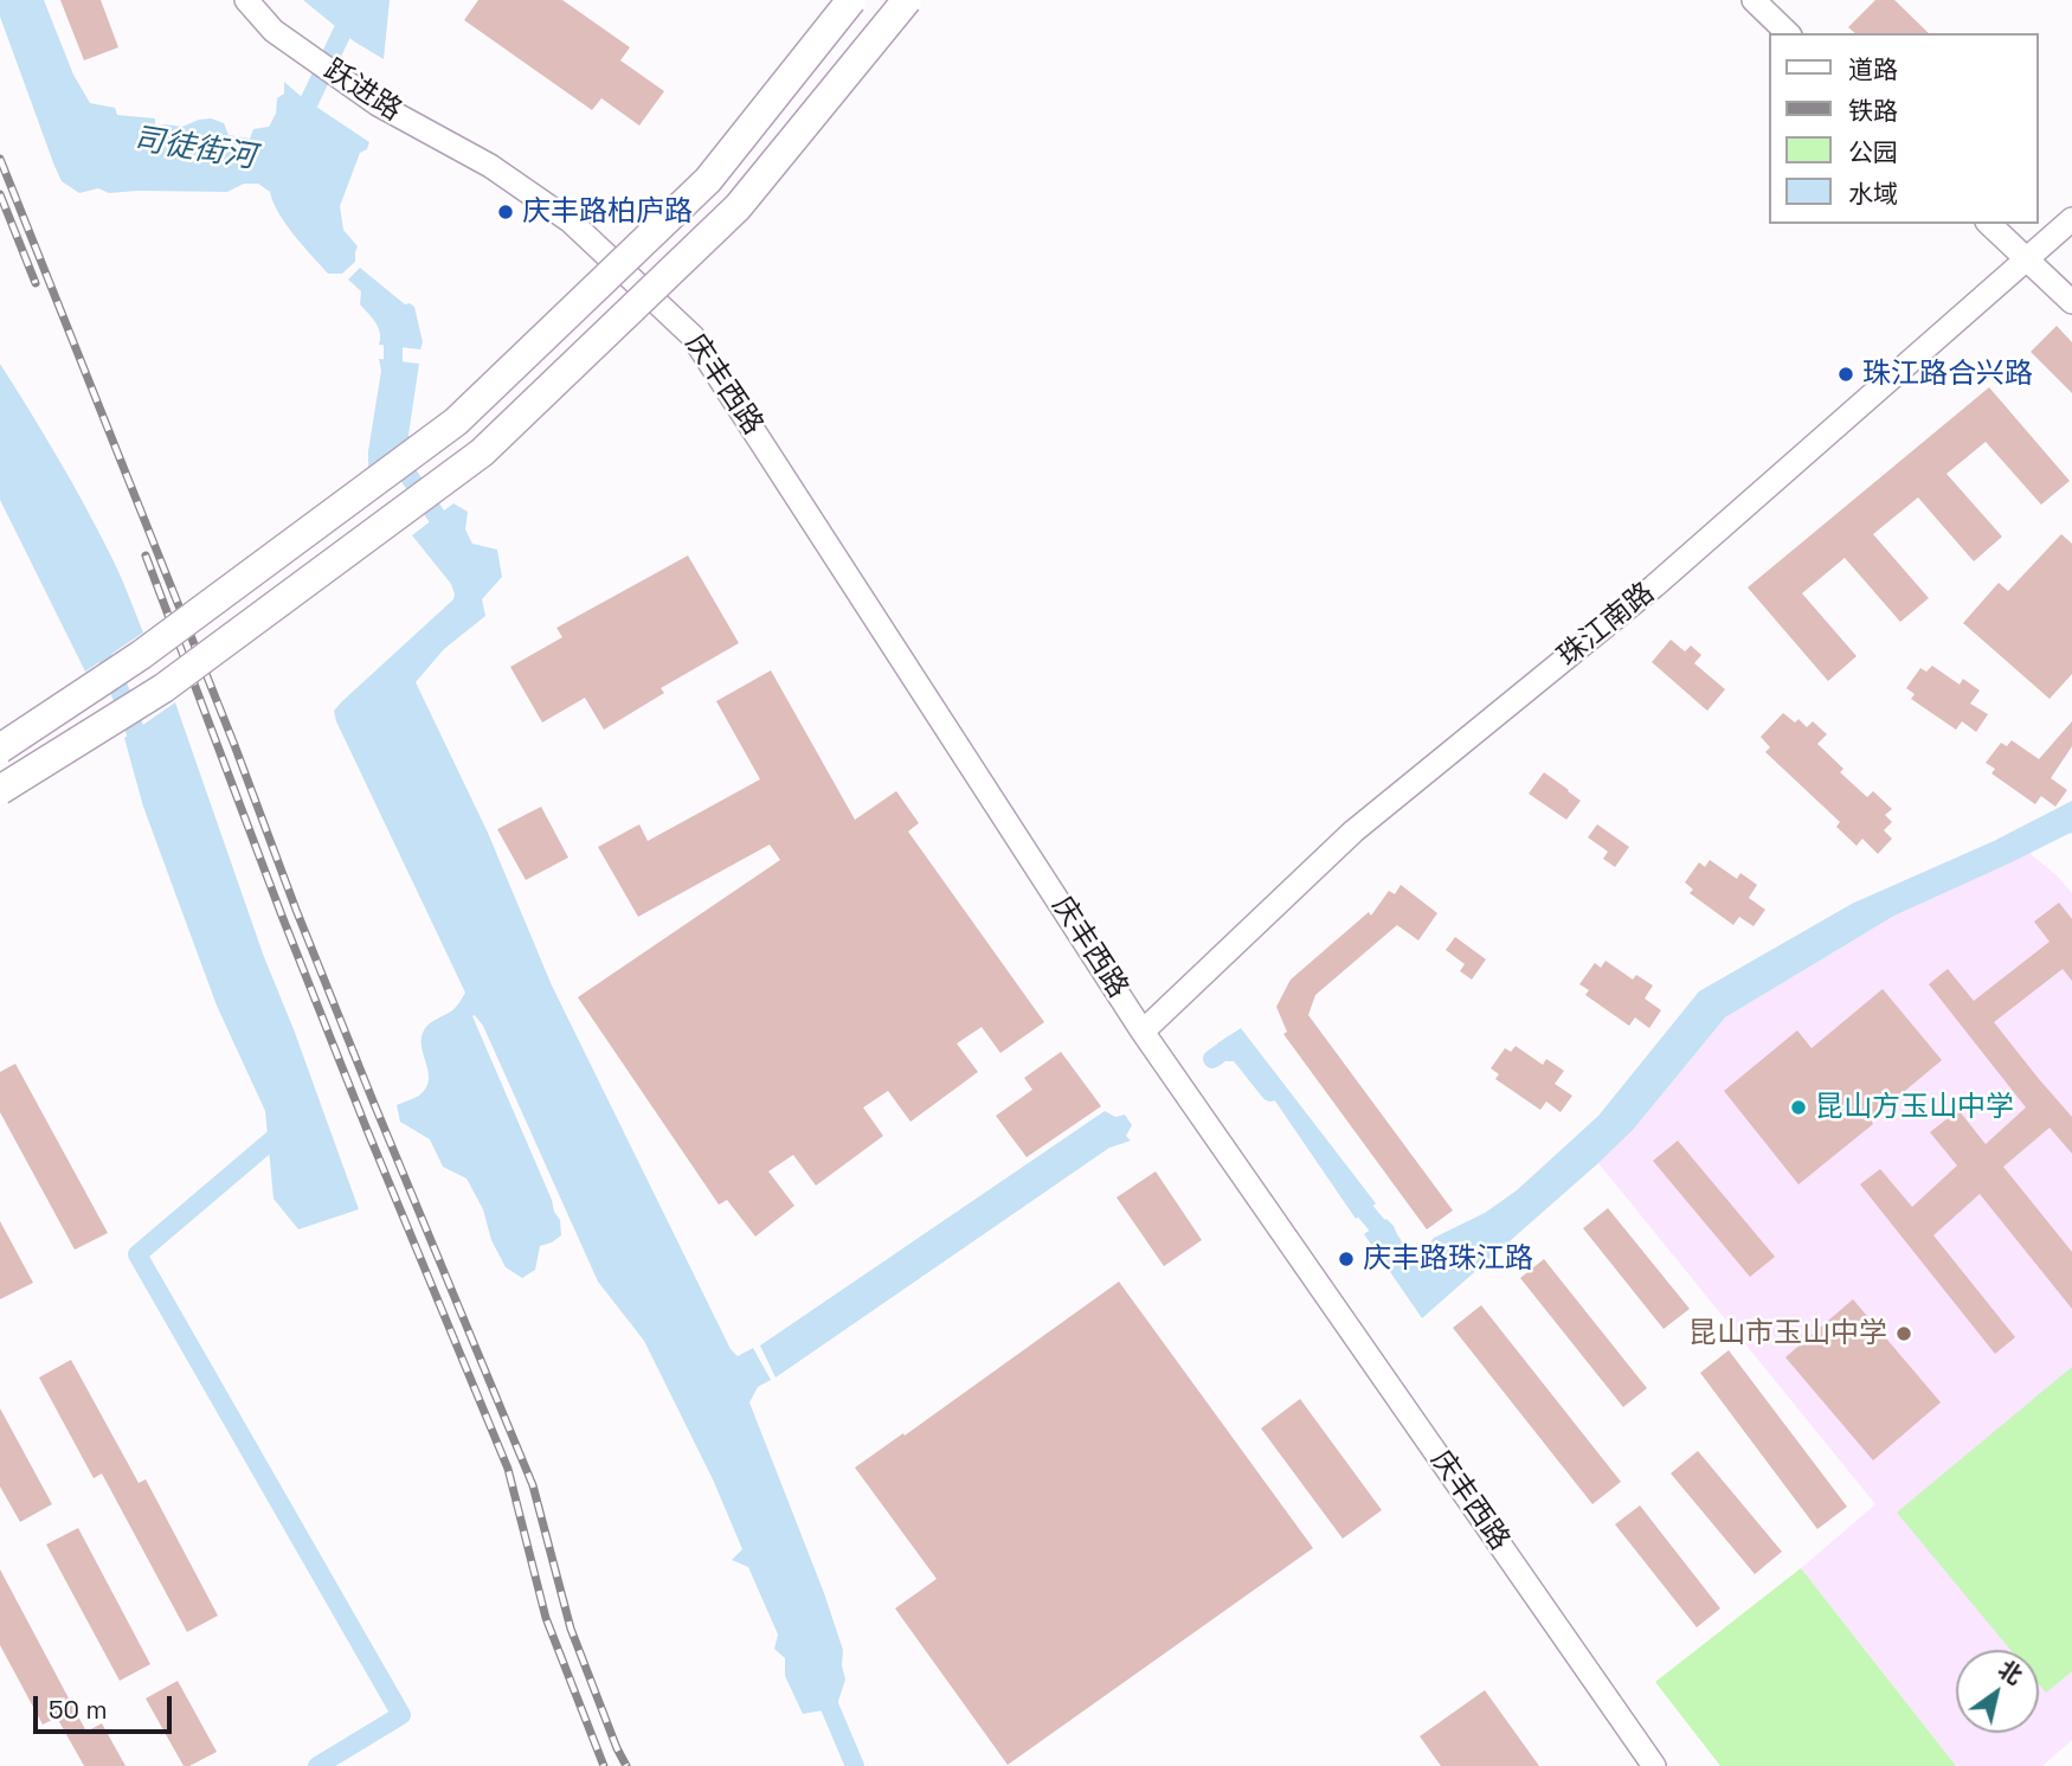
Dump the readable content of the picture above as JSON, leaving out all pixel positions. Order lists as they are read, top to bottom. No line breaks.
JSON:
{"streets":{"street":["跃进路","庆丰西路","珠江南路"]},"crossings":[["跃进路","庆丰西路"],["庆丰西路","珠江南路"]],"water":["司徒街河"],"places":["庆丰路柏庐路","珠江路合兴路","昆山方玉山中学","庆丰路珠江路","昆山市玉山中学"],"legend":["道路","铁路","公园","水域"],"scale_bar":"50 m","north":"top right"}
